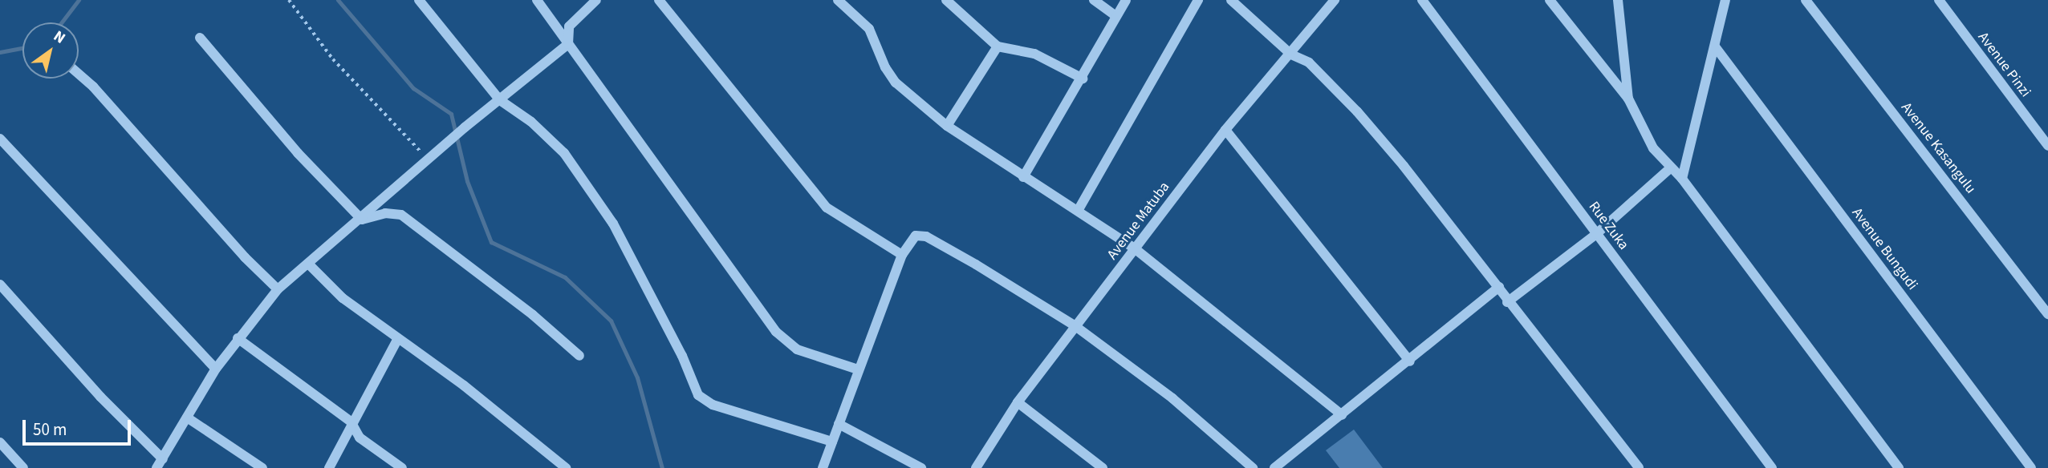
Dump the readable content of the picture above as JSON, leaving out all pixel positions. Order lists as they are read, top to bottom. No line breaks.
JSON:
{"streets":{"street":["Avenue Pinzi","Avenue Kasangulu","Avenue Matuba","Rue Zuka","Avenue Bungudi"]},"scale_bar":"50 m","north":"top right"}
